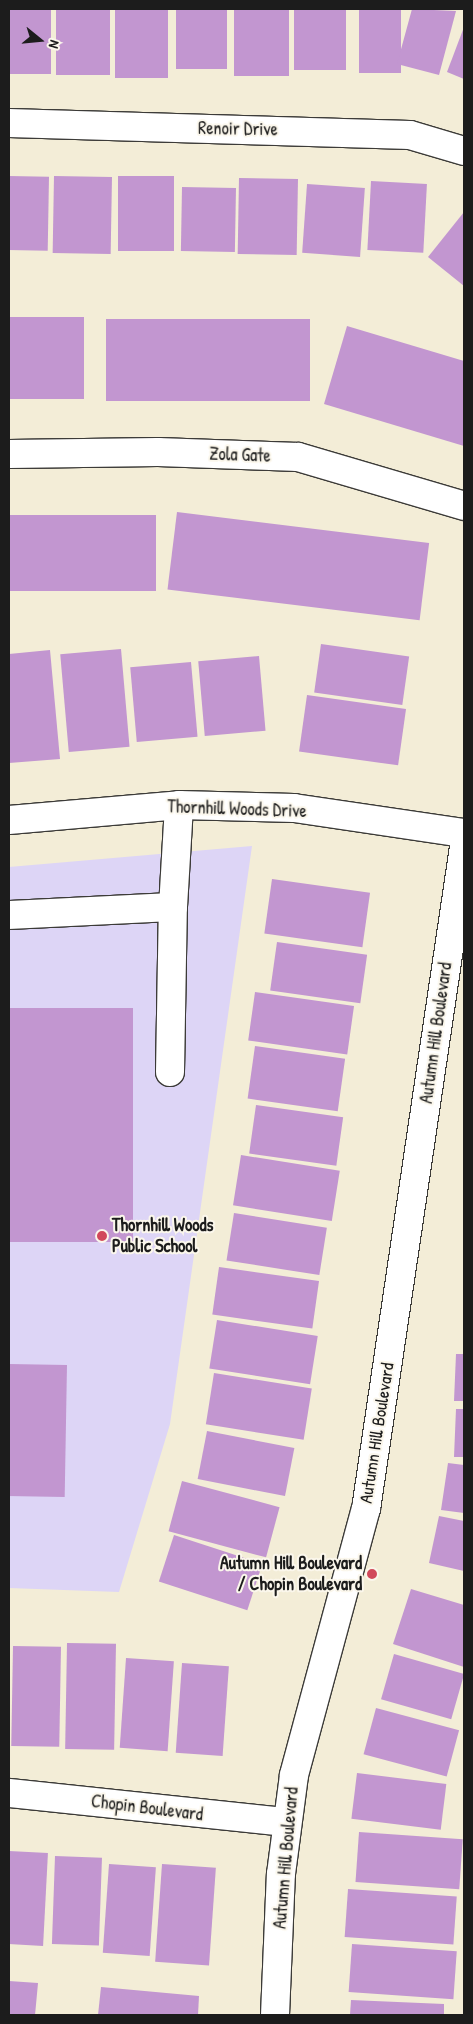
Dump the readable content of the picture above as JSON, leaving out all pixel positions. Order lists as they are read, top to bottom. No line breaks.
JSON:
{"streets":{"street":["Renoir Drive","Zola Gate","Thornhill Woods Drive","Autumn Hill Boulevard","Chopin Boulevard"]},"crossings":[["Autumn Hill Boulevard","Chopin Boulevard"]],"places":["Thornhill Woods Public School","Autumn Hill Boulevard / Chopin Boulevard"],"north":"right"}
